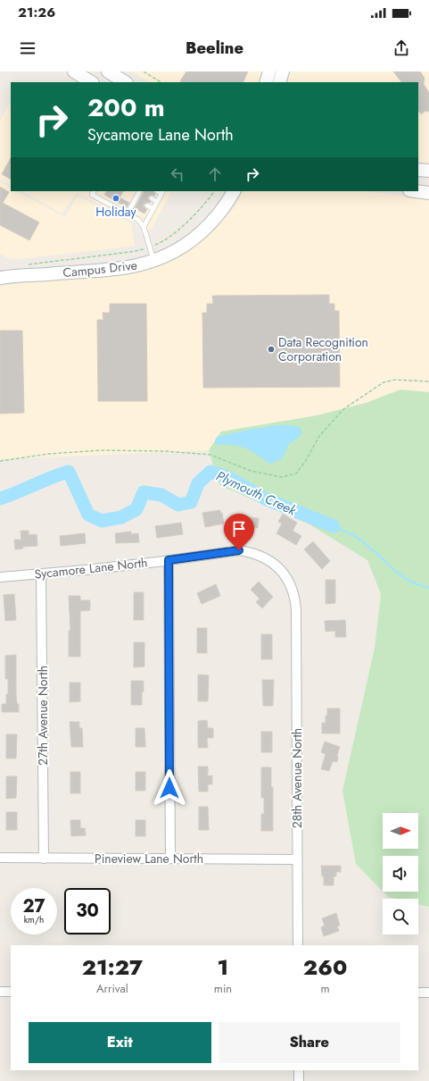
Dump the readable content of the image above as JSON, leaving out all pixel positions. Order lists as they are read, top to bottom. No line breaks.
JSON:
{"streets":{"street":["Campus Drive","Sycamore Lane North","27th Avenue North","28th Avenue North","Pineview Lane North"]},"crossings":[["Sycamore Lane North","27th Avenue North"],["Sycamore Lane North","28th Avenue North"],["27th Avenue North","Pineview Lane North"],["28th Avenue North","Pineview Lane North"]],"water":["Plymouth Creek"],"places":["Holiday","Data Recognition Corporation"],"north":"right","page":{"status":"21:26","header":"Beeline","turn":["200 m","Sycamore Lane North"],"speed":"27 km/h","limit":"30","eta":["21:27","Arrival","1","min","260","m"],"buttons":["Exit","Share"]}}
